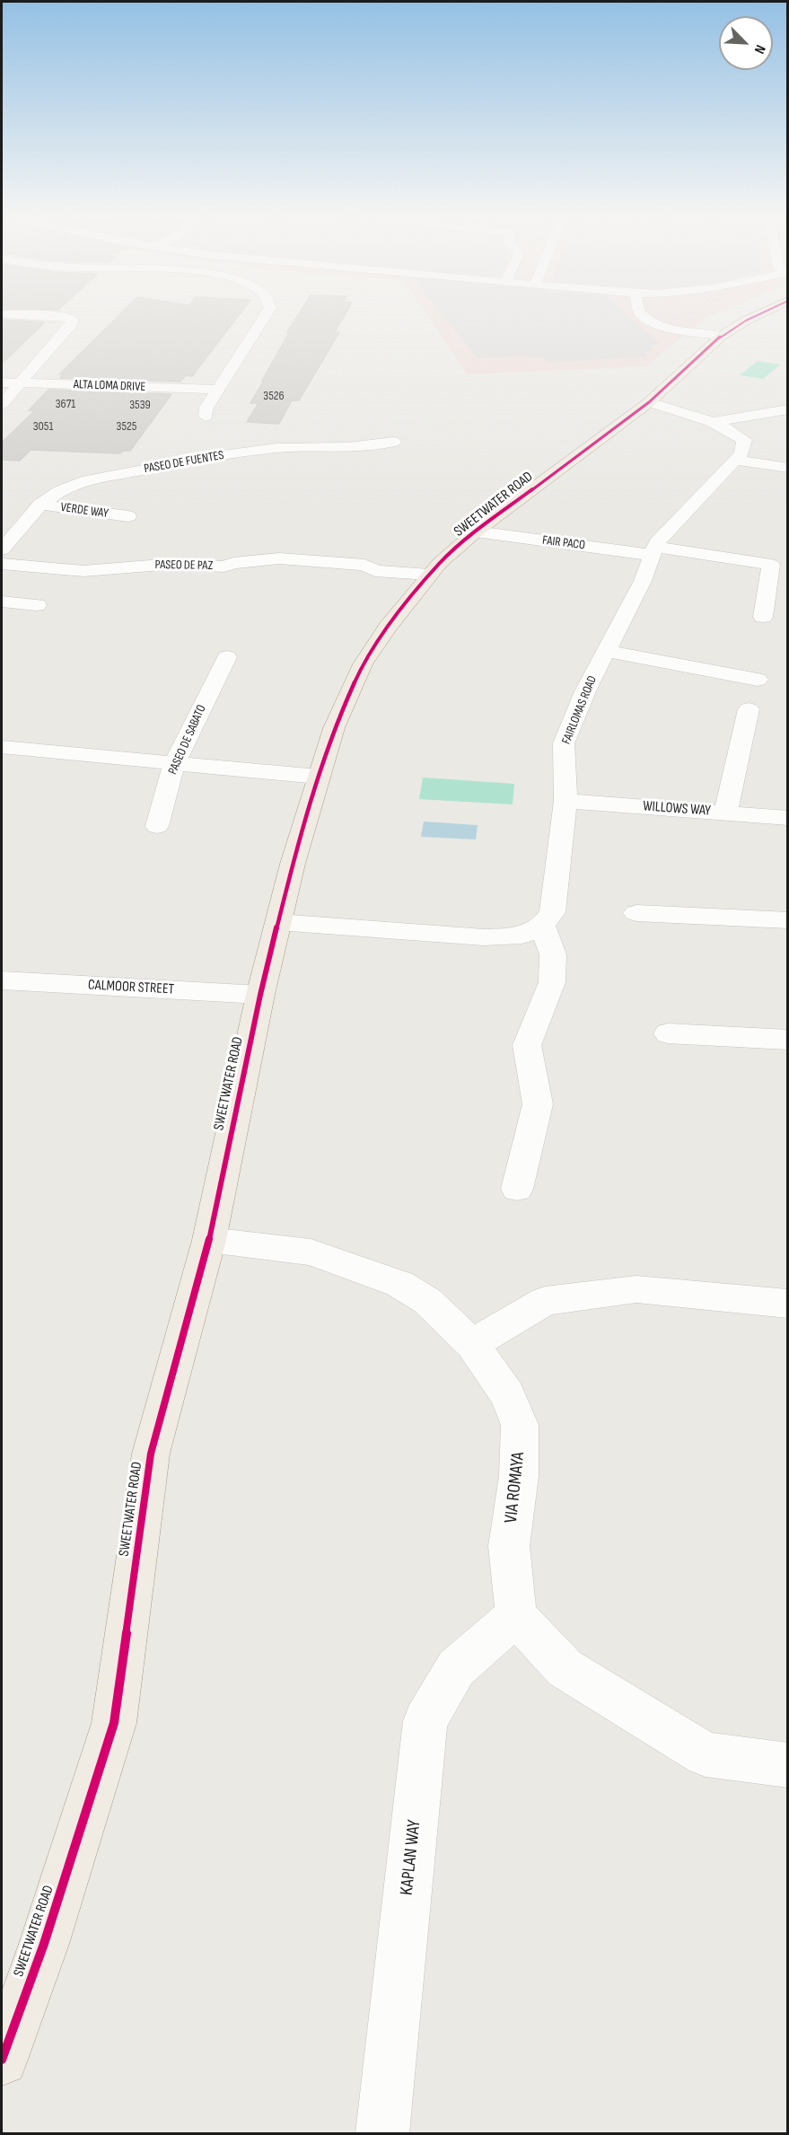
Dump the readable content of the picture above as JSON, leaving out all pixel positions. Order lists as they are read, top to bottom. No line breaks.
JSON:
{"streets":{"main road":["SWEETWATER ROAD"],"street":["ALTA LOMA DRIVE","PASEO DE FUENTES","VERDE WAY","FAIR PACO","PASEO DE PAZ","FAIRLOMAS ROAD","PASEO DE SABATO","WILLOWS WAY","CALMOOR STREET","VIA ROMAYA","KAPLAN WAY"]},"crossings":[["PASEO DE FUENTES","VERDE WAY"],["SWEETWATER ROAD","FAIR PACO"],["SWEETWATER ROAD","PASEO DE PAZ"],["SWEETWATER ROAD","FAIRLOMAS ROAD"],["SWEETWATER ROAD","CALMOOR STREET"],["SWEETWATER ROAD","VIA ROMAYA"],["FAIR PACO","FAIRLOMAS ROAD"],["FAIRLOMAS ROAD","WILLOWS WAY"],["VIA ROMAYA","KAPLAN WAY"]],"house_numbers":["3526","3671","3539","3051","3525"],"north":"bottom right"}
